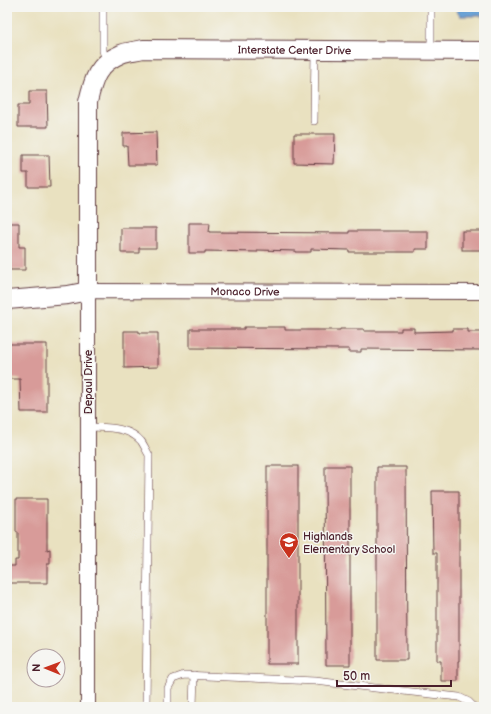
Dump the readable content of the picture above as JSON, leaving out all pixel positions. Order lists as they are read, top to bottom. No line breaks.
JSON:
{"streets":{"street":["Interstate Center Drive","Monaco Drive","Depaul Drive"]},"crossings":[["Interstate Center Drive","Depaul Drive"],["Monaco Drive","Depaul Drive"]],"places":{"school or university":["Highlands Elementary School"]},"scale_bar":"50 m","north":"left"}
